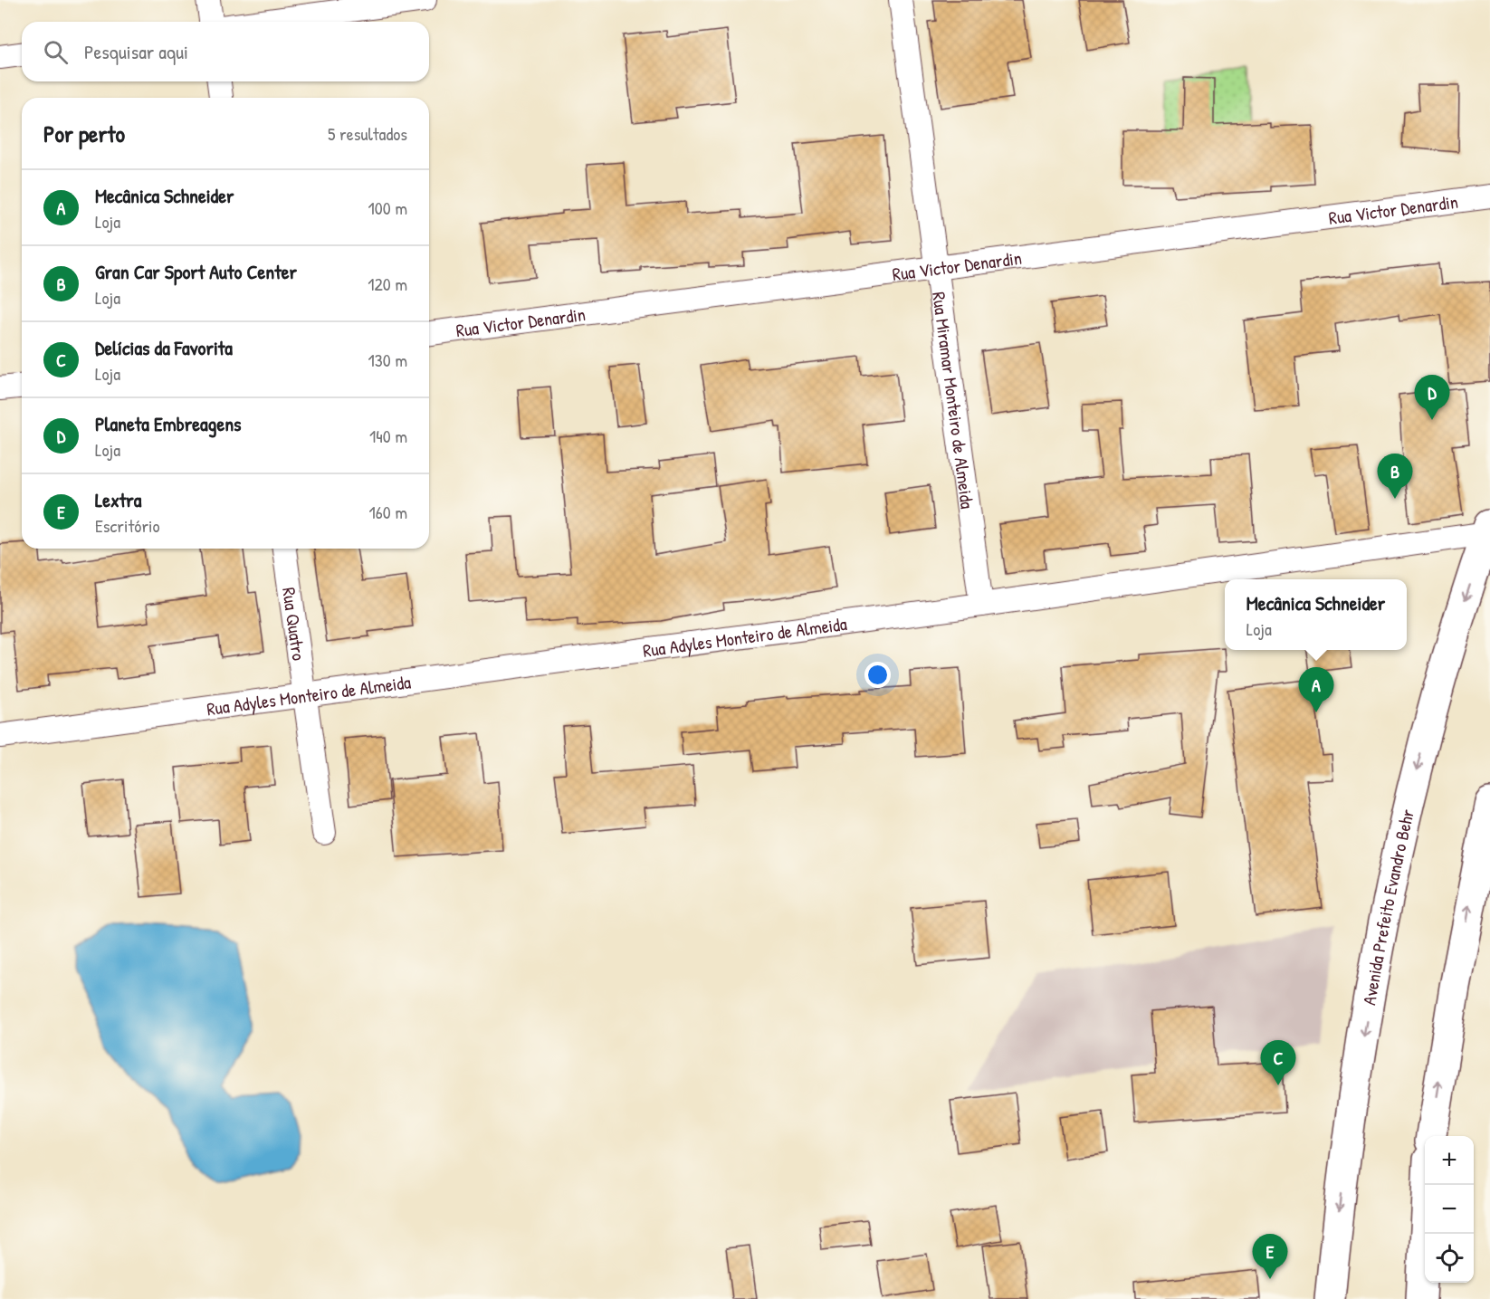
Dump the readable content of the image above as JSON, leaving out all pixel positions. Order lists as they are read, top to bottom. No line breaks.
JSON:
{"streets":{"highway":["Avenida Prefeito Evandro Behr"],"street":["Rua Victor Denardin","Rua Miramar Monteiro de Almeida","Rua Quatro","Rua Adyles Monteiro de Almeida"]},"crossings":[["Rua Victor Denardin","Rua Miramar Monteiro de Almeida"],["Rua Miramar Monteiro de Almeida","Rua Adyles Monteiro de Almeida"],["Rua Quatro","Rua Adyles Monteiro de Almeida"],["Rua Adyles Monteiro de Almeida","Avenida Prefeito Evandro Behr"]],"page":{"search":"Pesquisar aqui","heading":["Por perto","5 resultados"],"list":[{"mark":"A","name":"Mecânica Schneider","note":"Loja","value":"100 m"},{"mark":"B","name":"Gran Car Sport Auto Center","note":"Loja","value":"120 m"},{"mark":"C","name":"Delícias da Favorita","note":"Loja","value":"130 m"},{"mark":"D","name":"Planeta Embreagens","note":"Loja","value":"140 m"},{"mark":"E","name":"Lextra","note":"Escritório","value":"160 m"}],"pins":["D","B","A","C","E"],"popup":["Mecânica Schneider","Loja"],"map_buttons":["+","−"]}}
